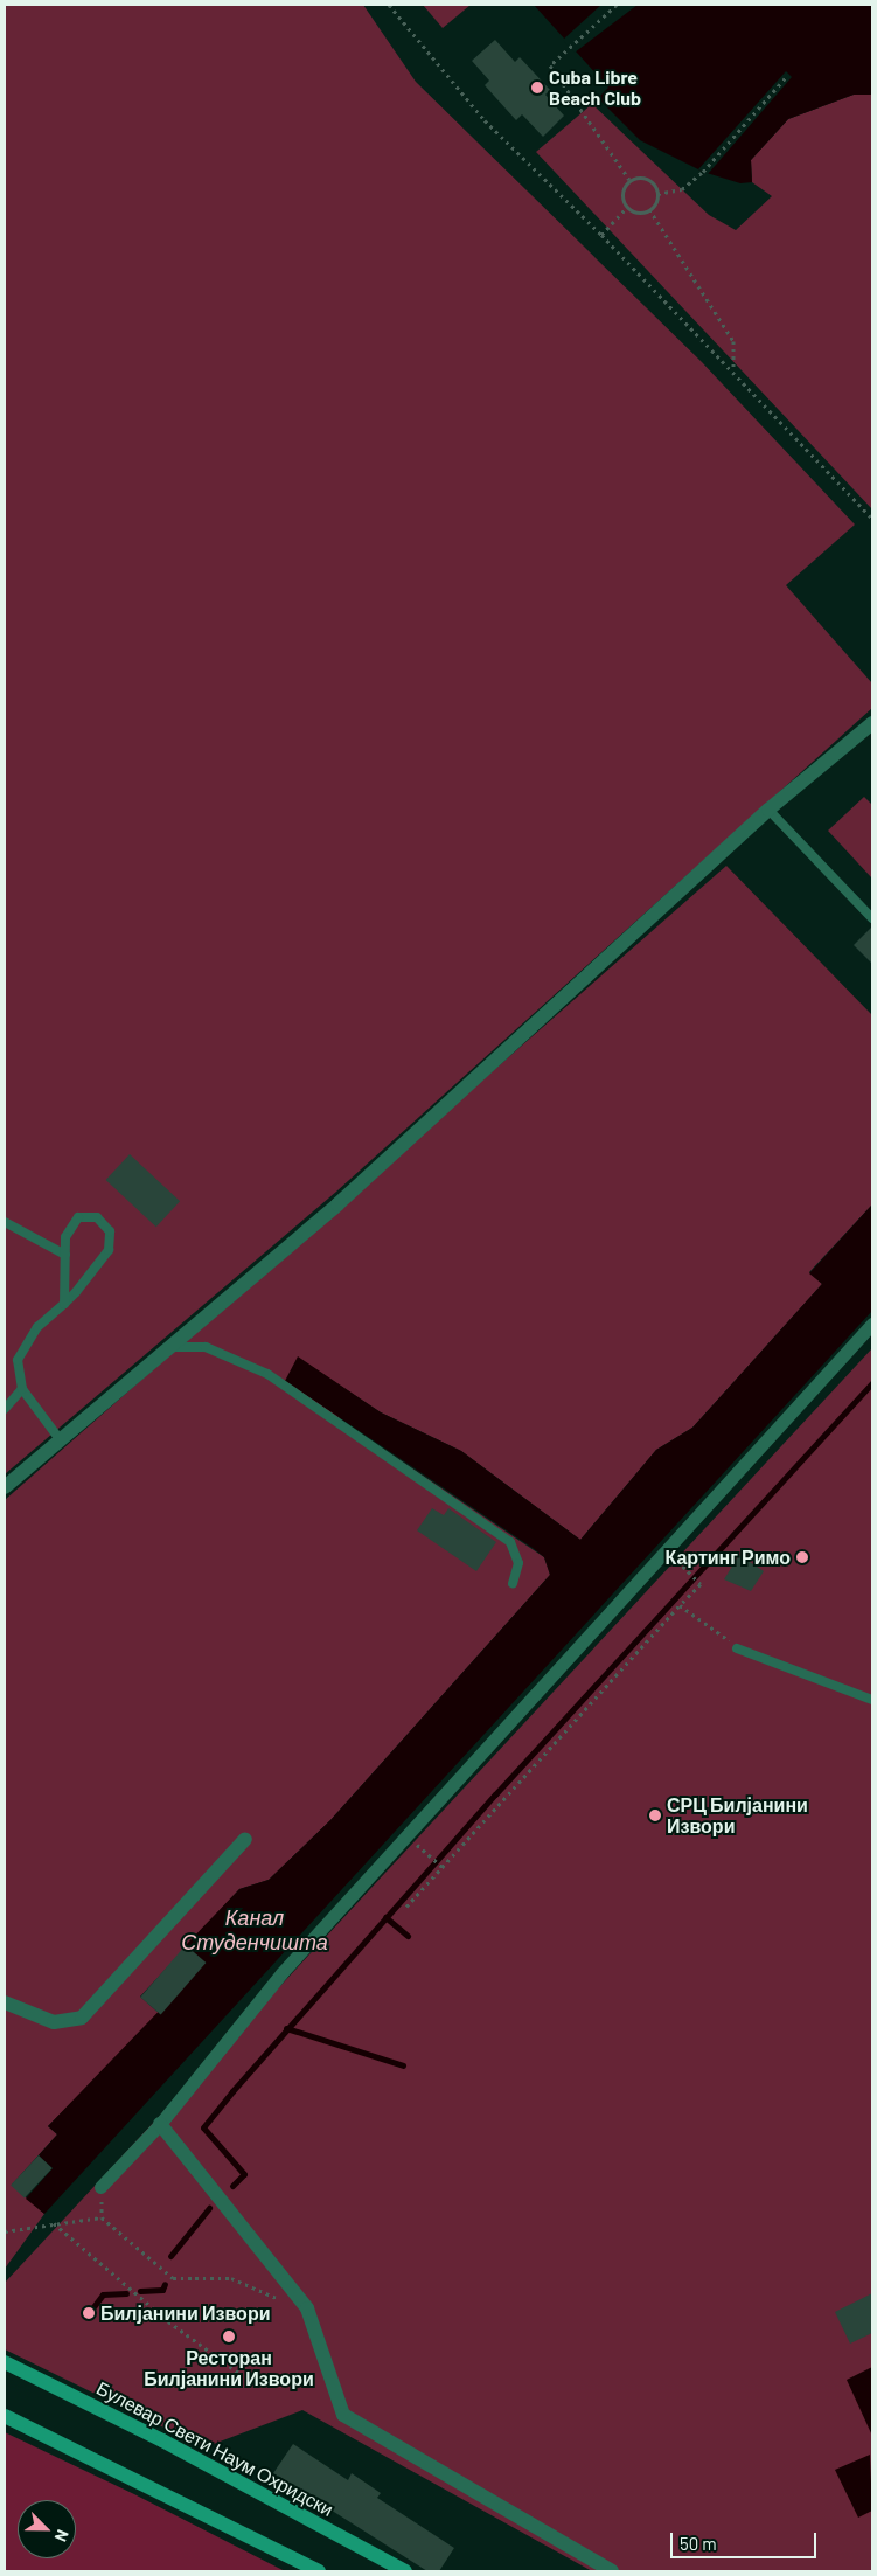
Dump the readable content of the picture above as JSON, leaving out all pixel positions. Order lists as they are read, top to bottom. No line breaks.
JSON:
{"streets":{"main road":["Булевар Свети Наум Охридски"]},"water":["Канал Студенчишта"],"places":["Cuba Libre Beach Club","Картинг Римо","СРЦ Билјанини Извори","Билјанини Извори","Ресторан Билјанини Извори"],"scale_bar":"50 m","north":"bottom right"}
